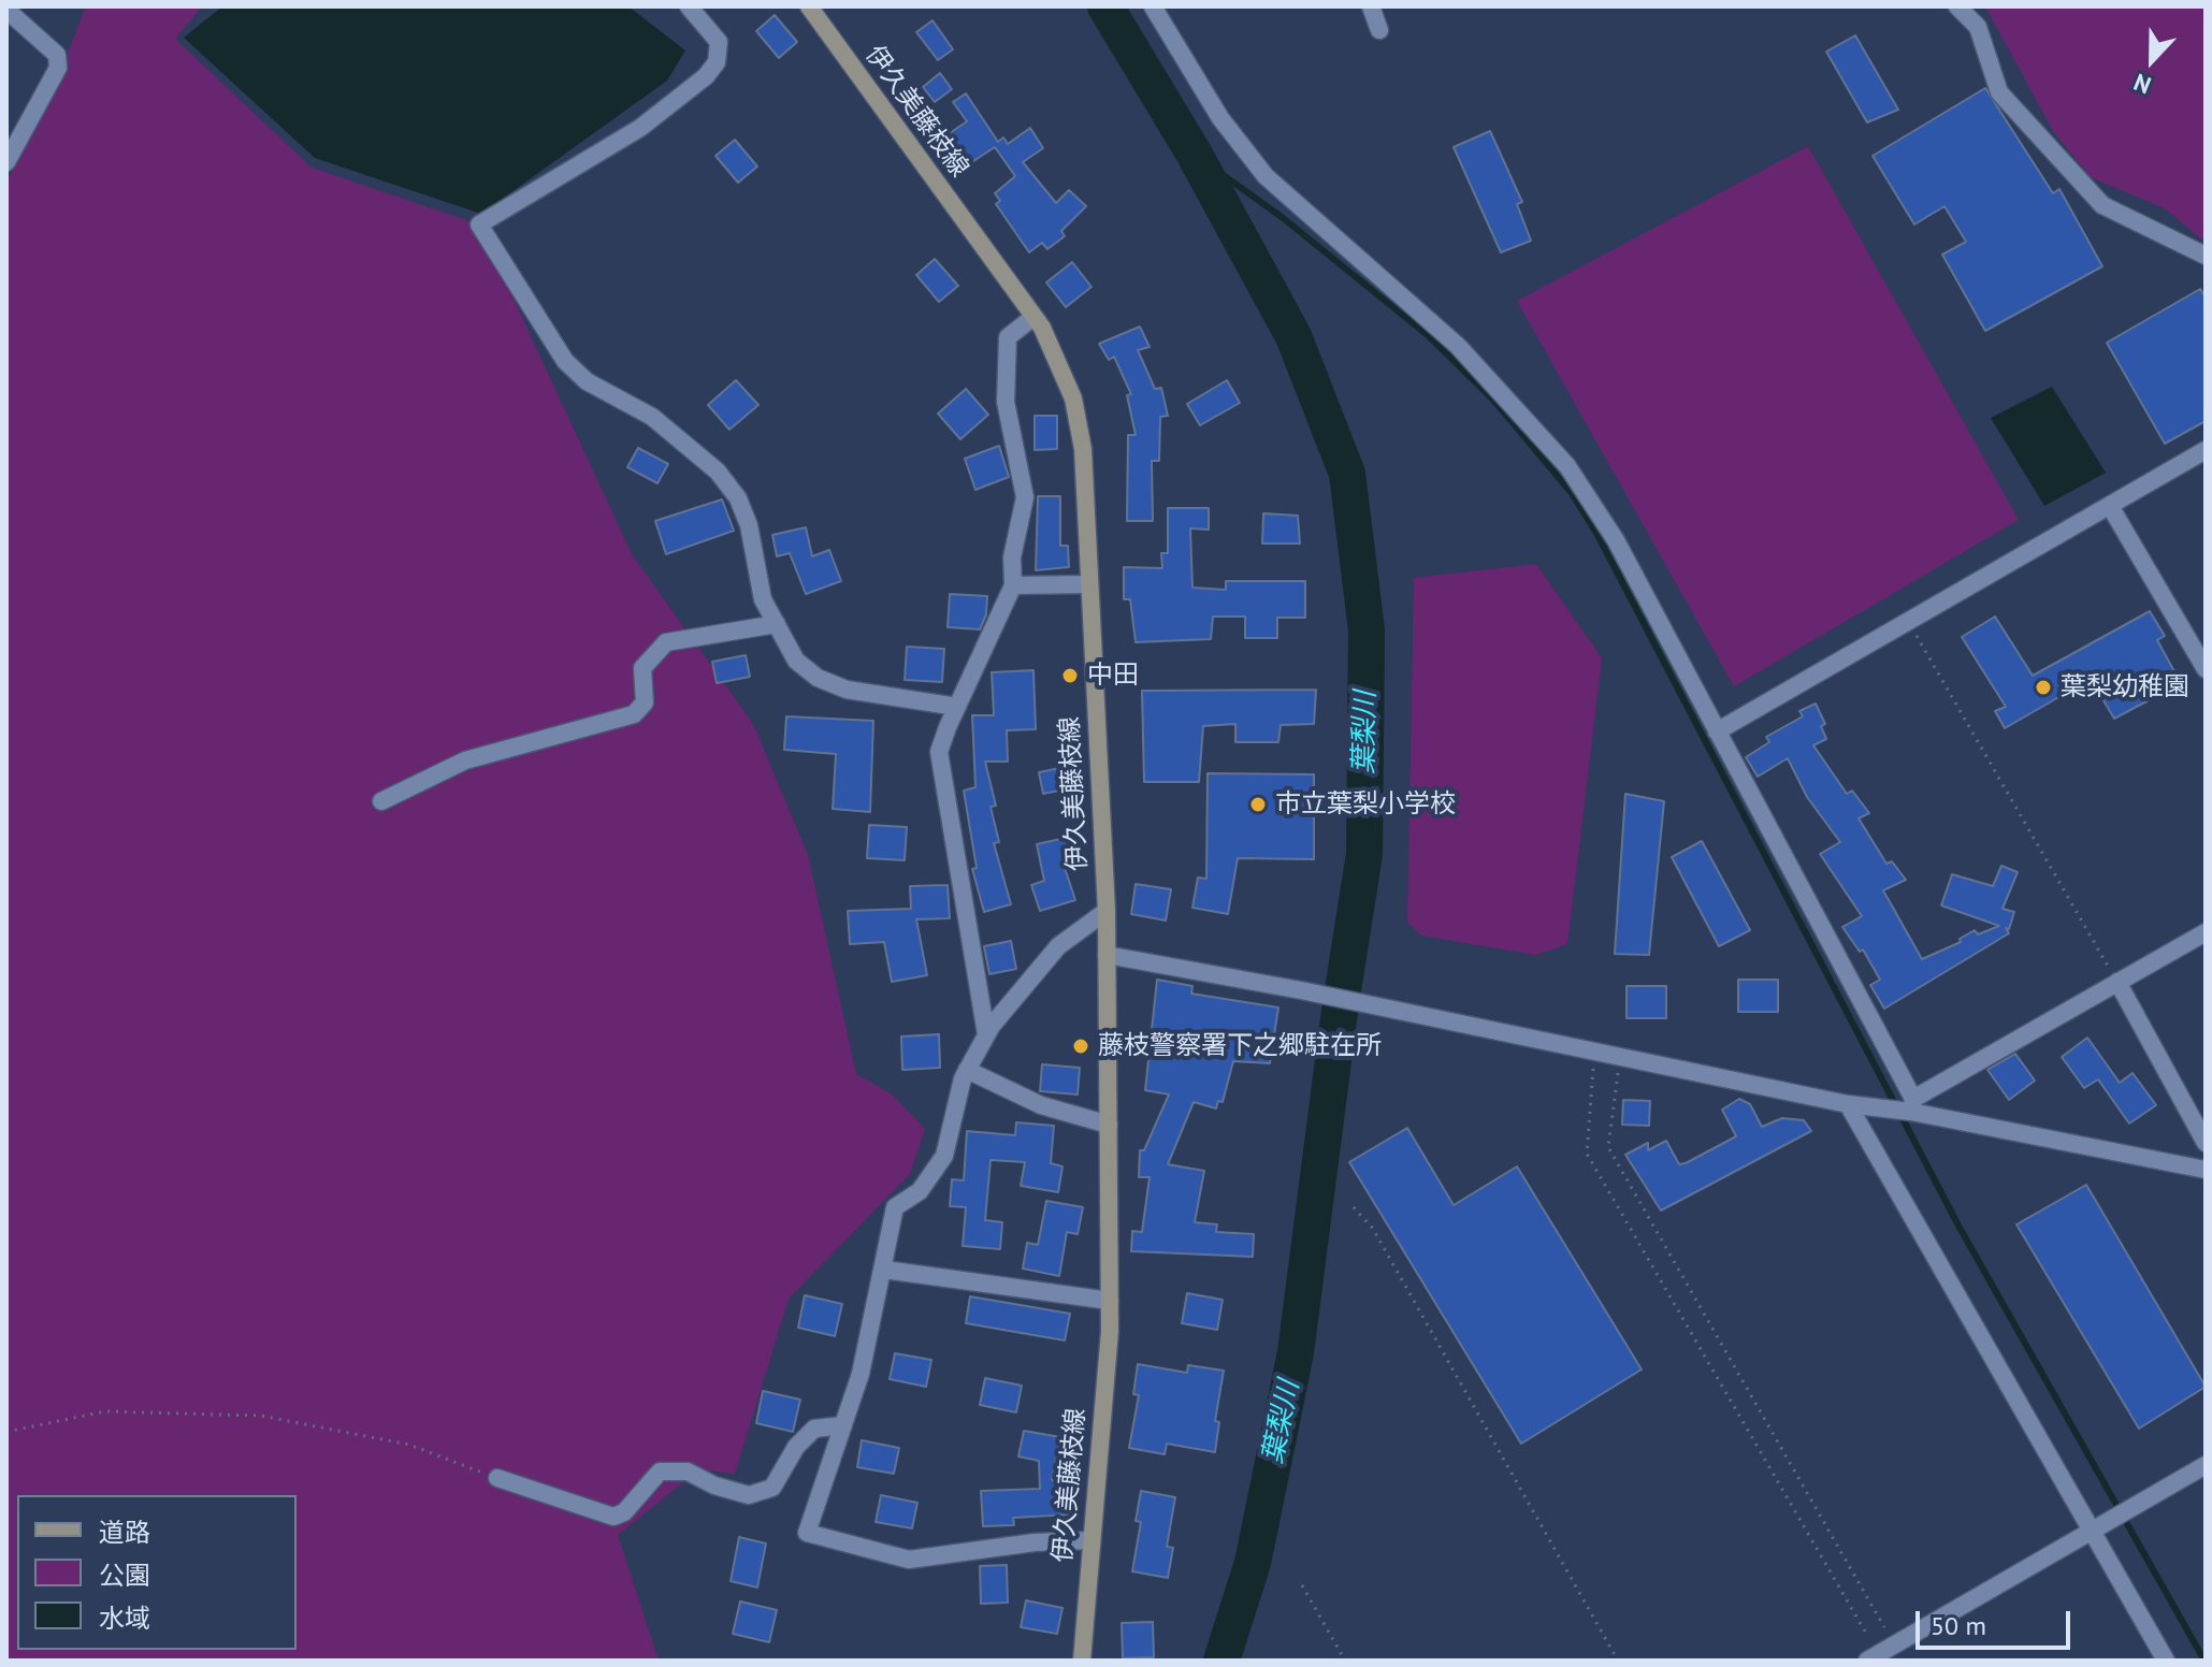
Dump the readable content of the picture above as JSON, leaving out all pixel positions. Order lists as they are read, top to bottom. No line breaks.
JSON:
{"streets":{"main road":["伊久美藤枝線"]},"water":["葉梨川"],"places":["中田","葉梨幼稚園","市立葉梨小学校","藤枝警察署下之郷駐在所"],"legend":["道路","公園","水域"],"scale_bar":"50 m","north":"bottom"}
